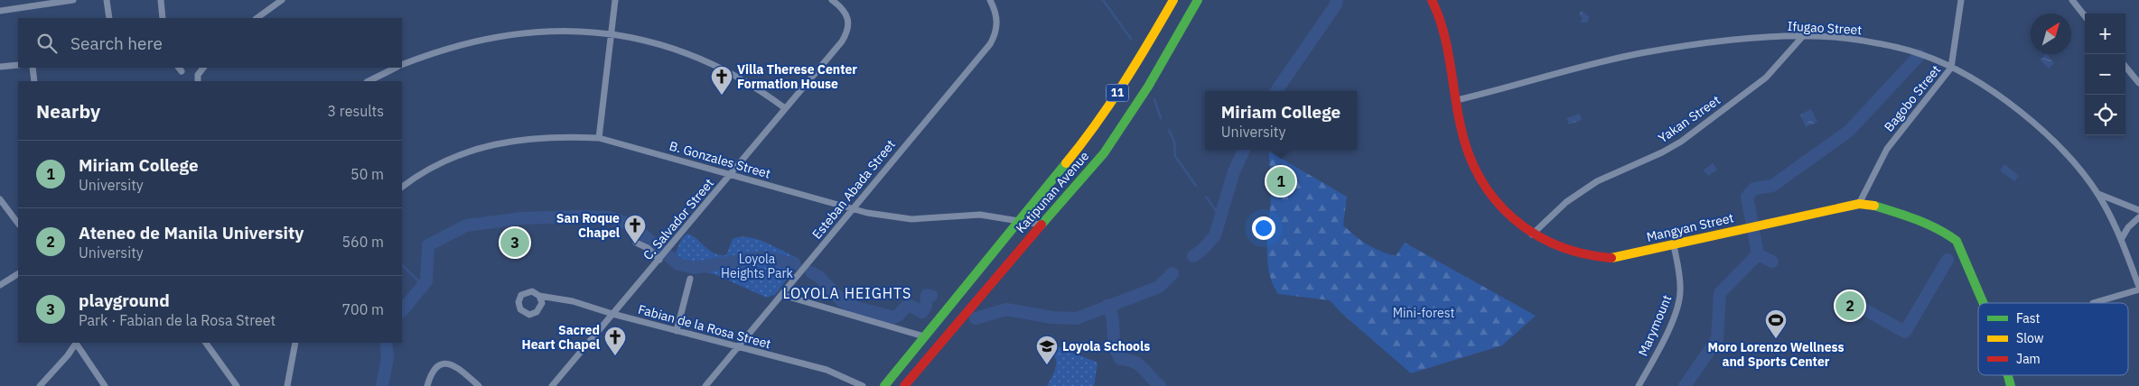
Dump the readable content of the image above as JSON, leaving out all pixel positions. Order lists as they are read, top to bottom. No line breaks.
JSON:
{"streets":{"main road":["11","Katipunan Avenue","Mangyan Street"],"street":["Ifugao Street","Bagobo Street","Yakan Street","B. Gonzales Street","Esteban Abada Street","C. Salvador Street","Marymount","Fabian de la Rosa Street"]},"crossings":[["Ifugao Street","Bagobo Street"],["Ifugao Street","Yakan Street"],["Ifugao Street","Mangyan Street"],["Bagobo Street","Mangyan Street"],["Yakan Street","Mangyan Street"],["B. Gonzales Street","Esteban Abada Street"],["B. Gonzales Street","Katipunan Avenue"],["B. Gonzales Street","C. Salvador Street"],["Esteban Abada Street","Fabian de la Rosa Street"],["C. Salvador Street","Fabian de la Rosa Street"],["Mangyan Street","Marymount"]],"districts":["LOYOLA HEIGHTS"],"parks":["Loyola Heights Park","Mini-forest"],"places":{"church":["Villa Therese Center Formation House","San Roque Chapel","Sacred Heart Chapel"],"sports":["Moro Lorenzo Wellness and Sports Center"],"school or university":["Loyola Schools"]},"legend":["Fast","Slow","Jam"],"north":"top right","page":{"map_buttons":["+","−"],"search":"Search here","heading":["Nearby","3 results"],"popup":["Miriam College","University"],"list":[{"mark":"1","name":"Miriam College","note":"University","value":"50 m"},{"mark":"2","name":"Ateneo de Manila University","note":"University","value":"560 m"},{"mark":"3","name":"playground","note":"Park · Fabian de la Rosa Street","value":"700 m"}],"pins":["1","3","2"]}}
